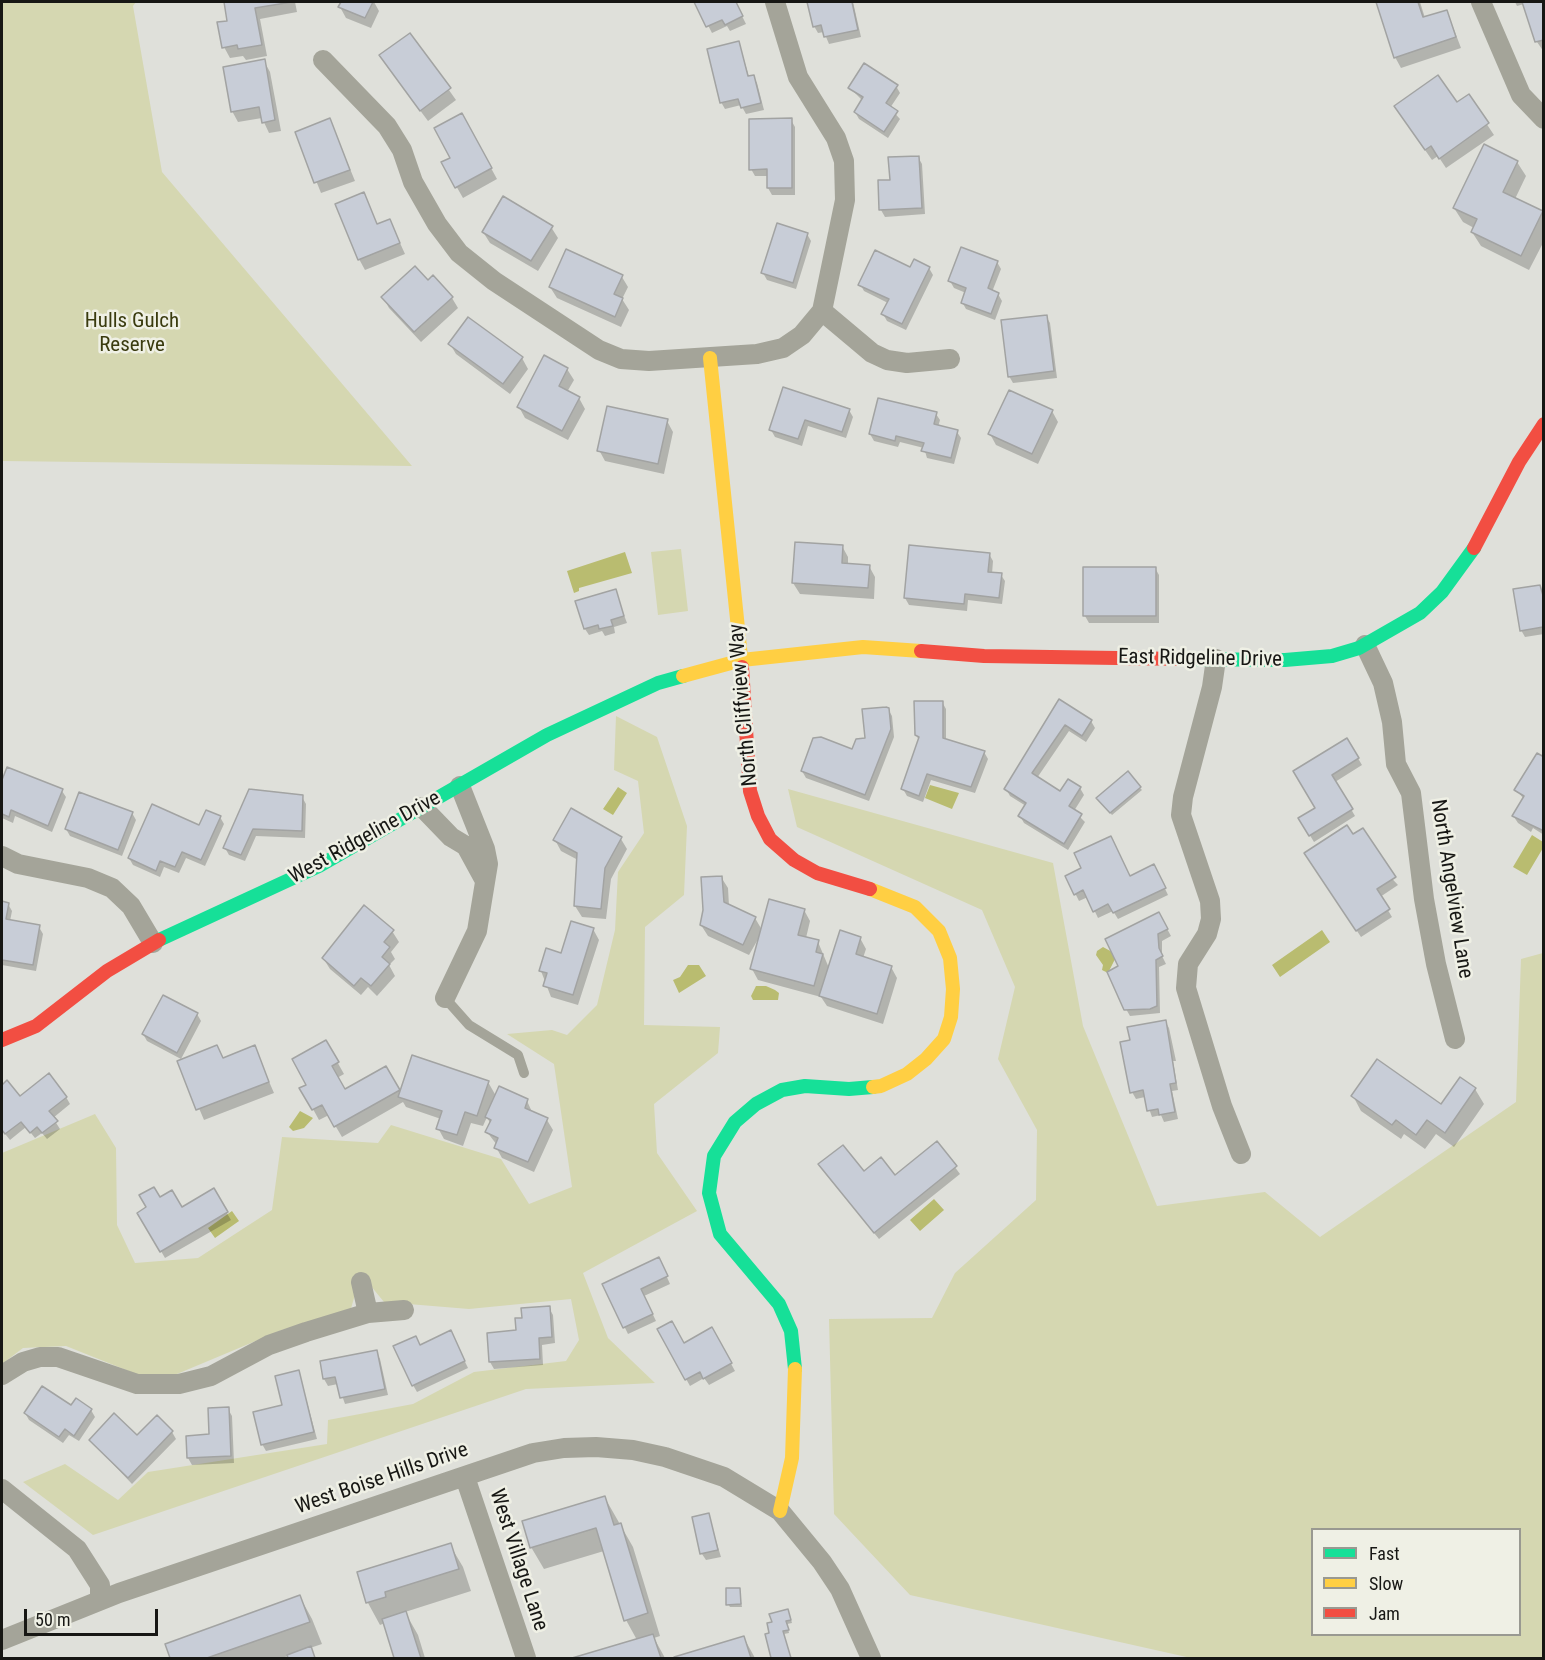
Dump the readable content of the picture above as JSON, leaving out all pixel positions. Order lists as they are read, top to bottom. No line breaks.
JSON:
{"streets":{"street":["East Ridgeline Drive","North Cliffview Way","West Ridgeline Drive","North Angelview Lane","West Boise Hills Drive","West Village Lane"]},"crossings":[["East Ridgeline Drive","North Cliffview Way"],["East Ridgeline Drive","West Ridgeline Drive"],["East Ridgeline Drive","North Angelview Lane"],["North Cliffview Way","West Ridgeline Drive"],["North Cliffview Way","West Boise Hills Drive"],["West Boise Hills Drive","West Village Lane"]],"parks":["Hulls Gulch Reserve"],"legend":["Fast","Slow","Jam"],"scale_bar":"50 m"}
